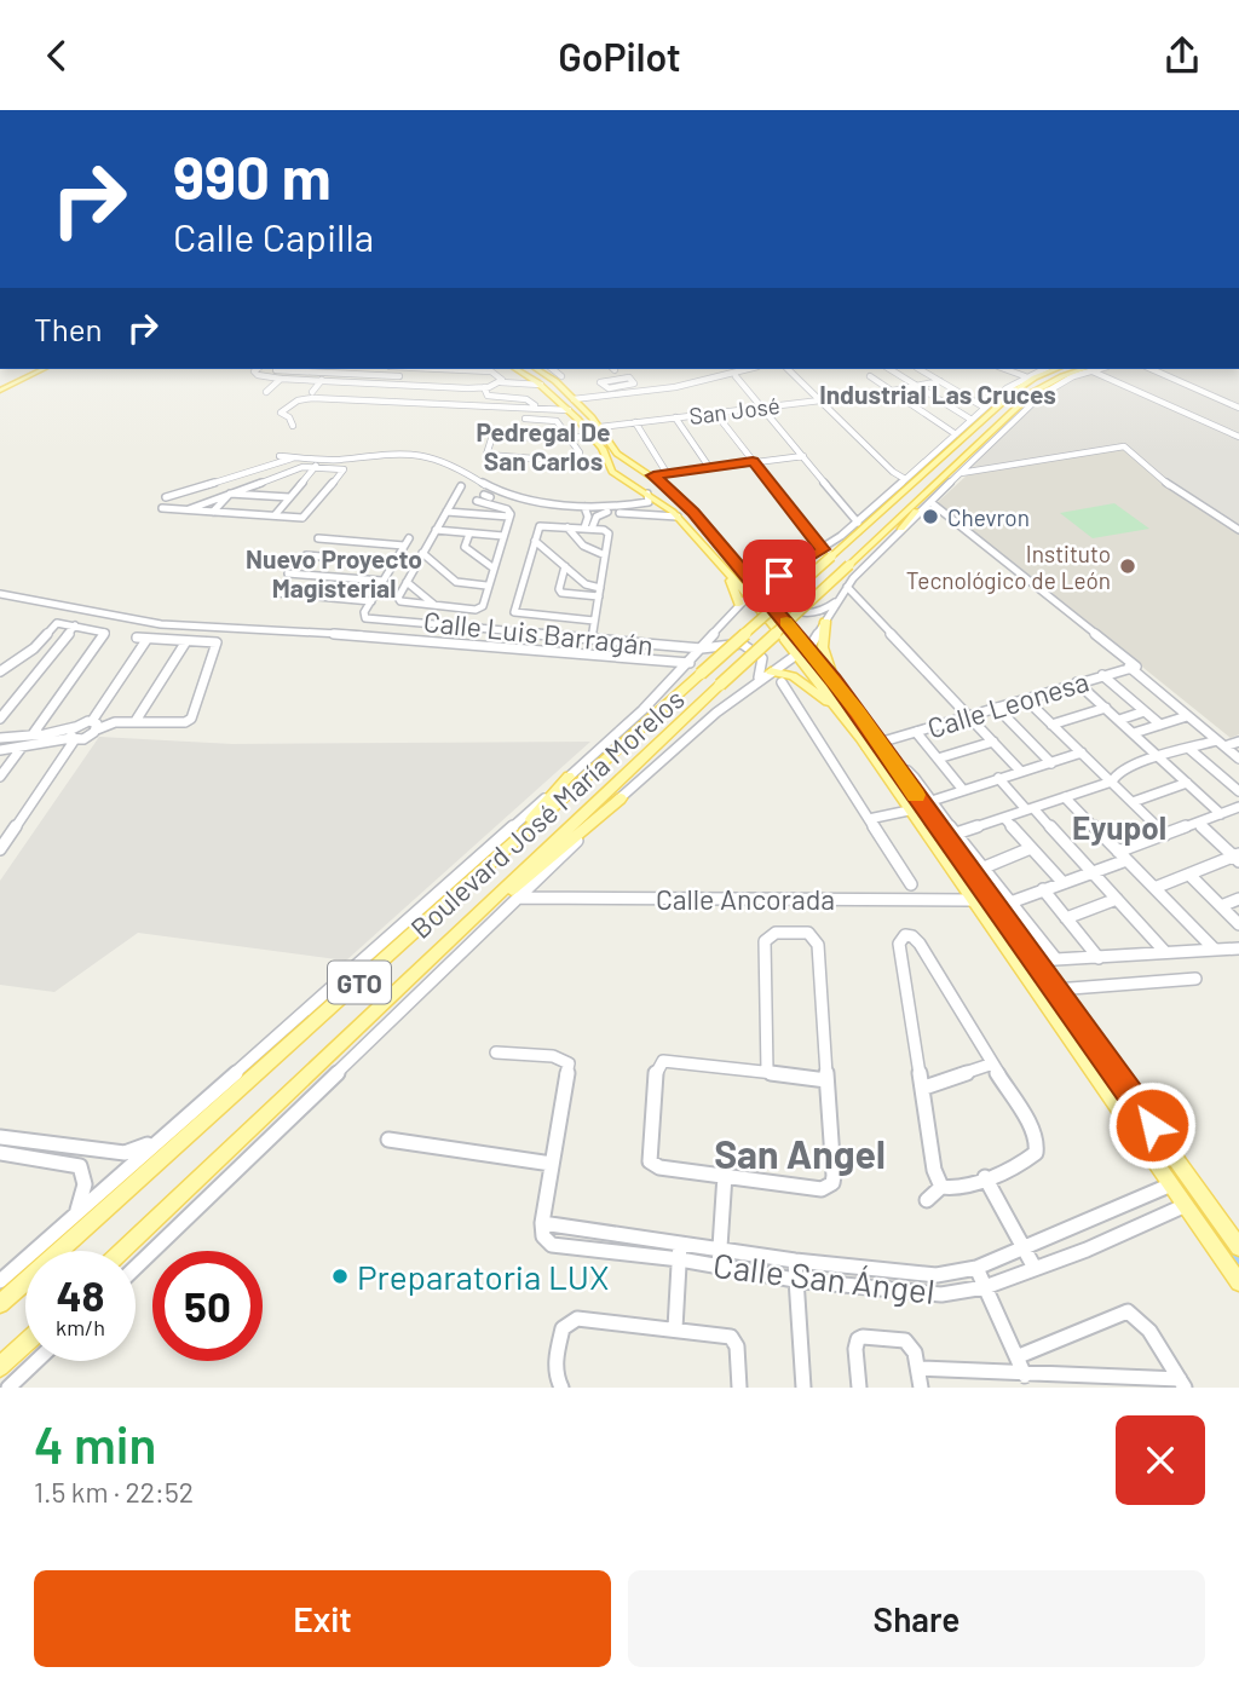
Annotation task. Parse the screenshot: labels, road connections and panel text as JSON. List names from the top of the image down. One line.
{"streets":{"main road":["Boulevard José María Morelos","GTO"],"street":["San José","Calle Luis Barragán","Calle Leonesa","Calle Ancorada","Calle San Ángel"]},"districts":["Industrial Las Cruces","Pedregal De San Carlos","Nuevo Proyecto Magisterial","Eyupol","San Angel"],"places":["Chevron","Instituto Tecnológico de León","Preparatoria LUX"],"page":{"header":"GoPilot","turn":["990 m","Calle Capilla"],"then":"Then","speed":"48 km/h","limit":"50","heading":["4 min","1.5 km · 22:52"],"buttons":["Exit","Share"]}}
